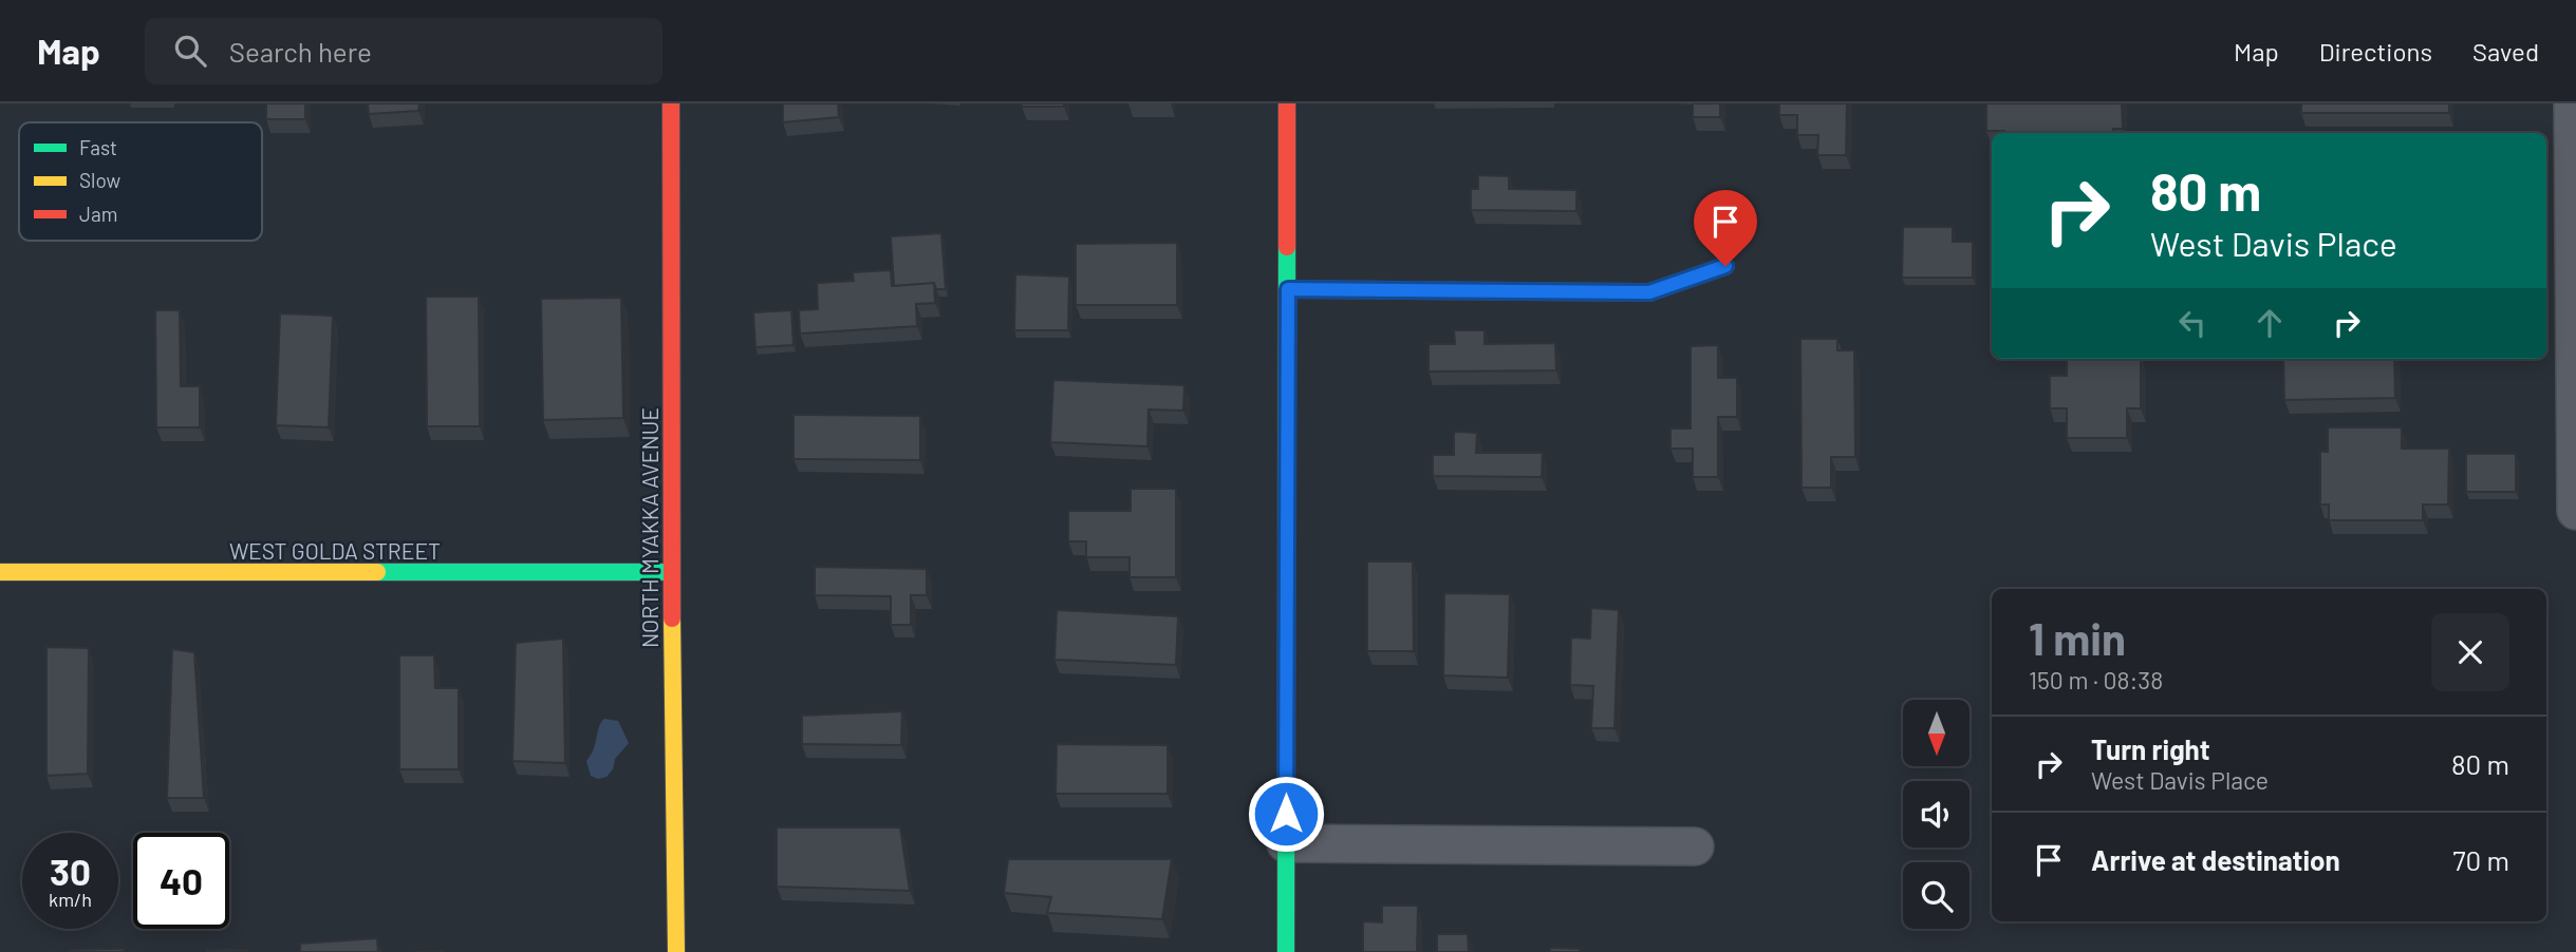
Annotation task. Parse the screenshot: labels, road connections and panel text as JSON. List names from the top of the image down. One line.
{"streets":{"street":["NORTH MYAKKA AVENUE","WEST GOLDA STREET"]},"crossings":[["NORTH MYAKKA AVENUE","WEST GOLDA STREET"]],"legend":["Fast","Slow","Jam"],"north":"bottom","page":{"header":"Map","search":"Search here","nav":["Map","Directions","Saved"],"turn":["80 m","West Davis Place"],"heading":["1 min","150 m · 08:38"],"list":[{"name":"Turn right","note":"West Davis Place","value":"80 m"},{"name":"Arrive at destination","value":"70 m"}],"speed":"30 km/h","limit":"40"}}
